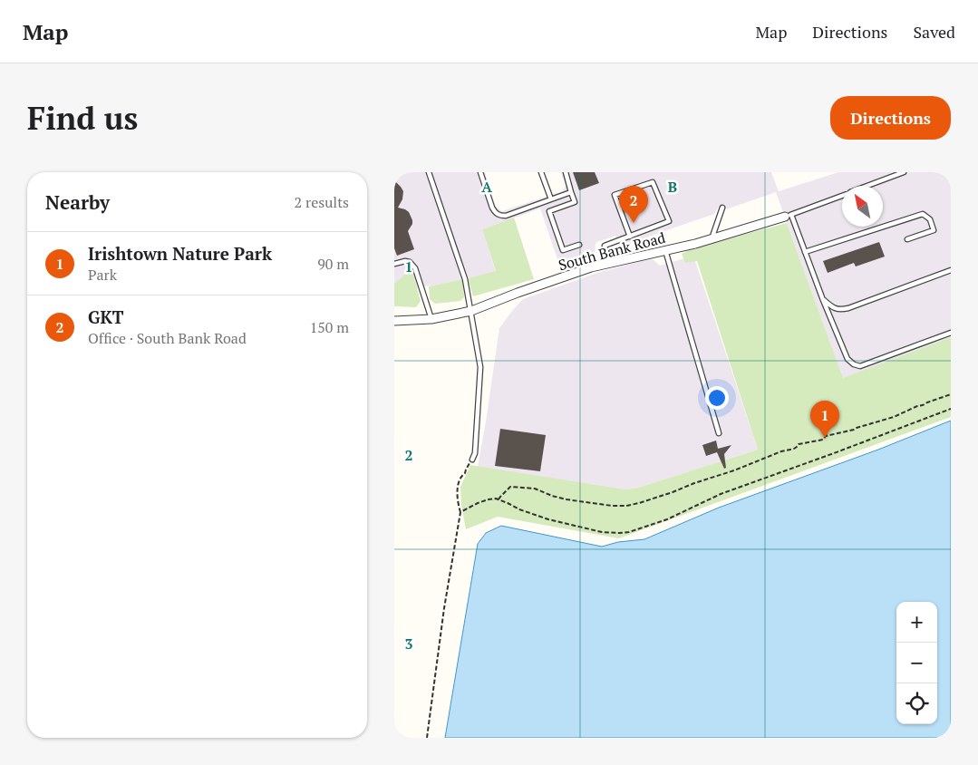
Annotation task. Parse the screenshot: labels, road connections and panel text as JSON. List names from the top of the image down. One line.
{"streets":{"street":["South Bank Road"]},"north":"top left","page":{"header":"Map","nav":["Map","Directions","Saved"],"buttons":"Directions","title":"Find us","heading":["Nearby","2 results"],"pins":["2","1"],"list":[{"mark":"1","name":"Irishtown Nature Park","note":"Park","value":"90 m"},{"mark":"2","name":"GKT","note":"Office · South Bank Road","value":"150 m"}],"map_buttons":["+","−"]},"grid":{"columns":["A","B"],"rows":["1","2","3"]}}
